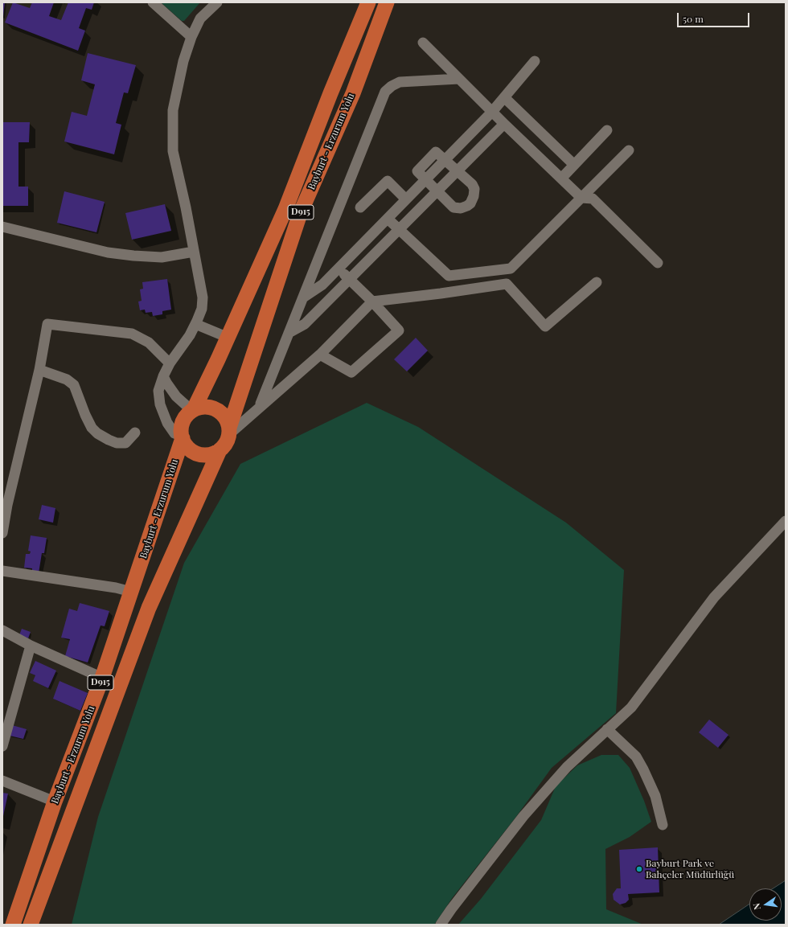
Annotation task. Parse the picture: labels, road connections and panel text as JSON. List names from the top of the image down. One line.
{"streets":{"highway":["Bayburt - Erzurum Yolu","D915"]},"places":["Bayburt Park ve Bahçeler Müdürlüğü"],"scale_bar":"50 m","north":"left"}
